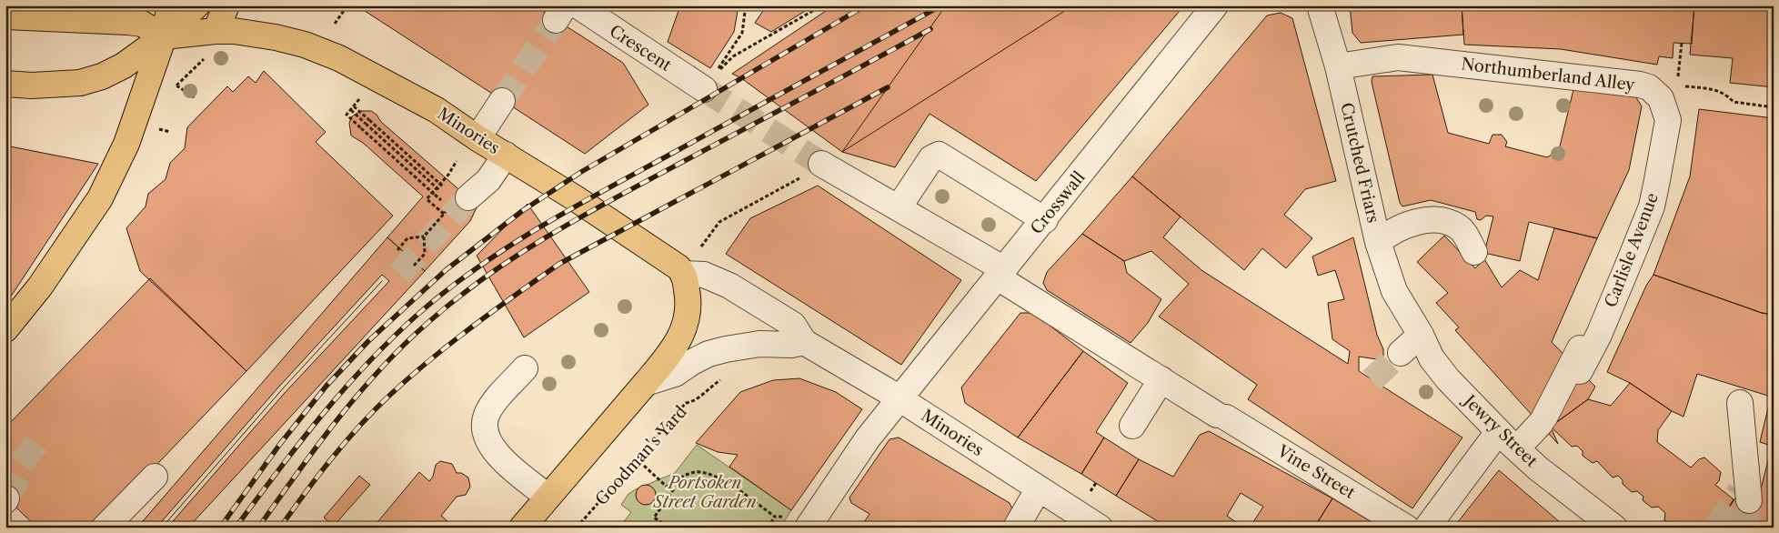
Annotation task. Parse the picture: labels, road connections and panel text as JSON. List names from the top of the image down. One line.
{"streets":{"main road":["Minories"],"street":["Crescent","Northumberland Alley","Crutched Friars","Crosswall","Carlisle Avenue","Jewry Street","Vine Street"],"path":["Goodman's Yard"]},"crossings":[["Northumberland Alley","Crutched Friars"],["Northumberland Alley","Carlisle Avenue"],["Minories","Crosswall"],["Crutched Friars","Jewry Street"],["Crosswall","Vine Street"]],"parks":["Portsoken Street Garden"]}
